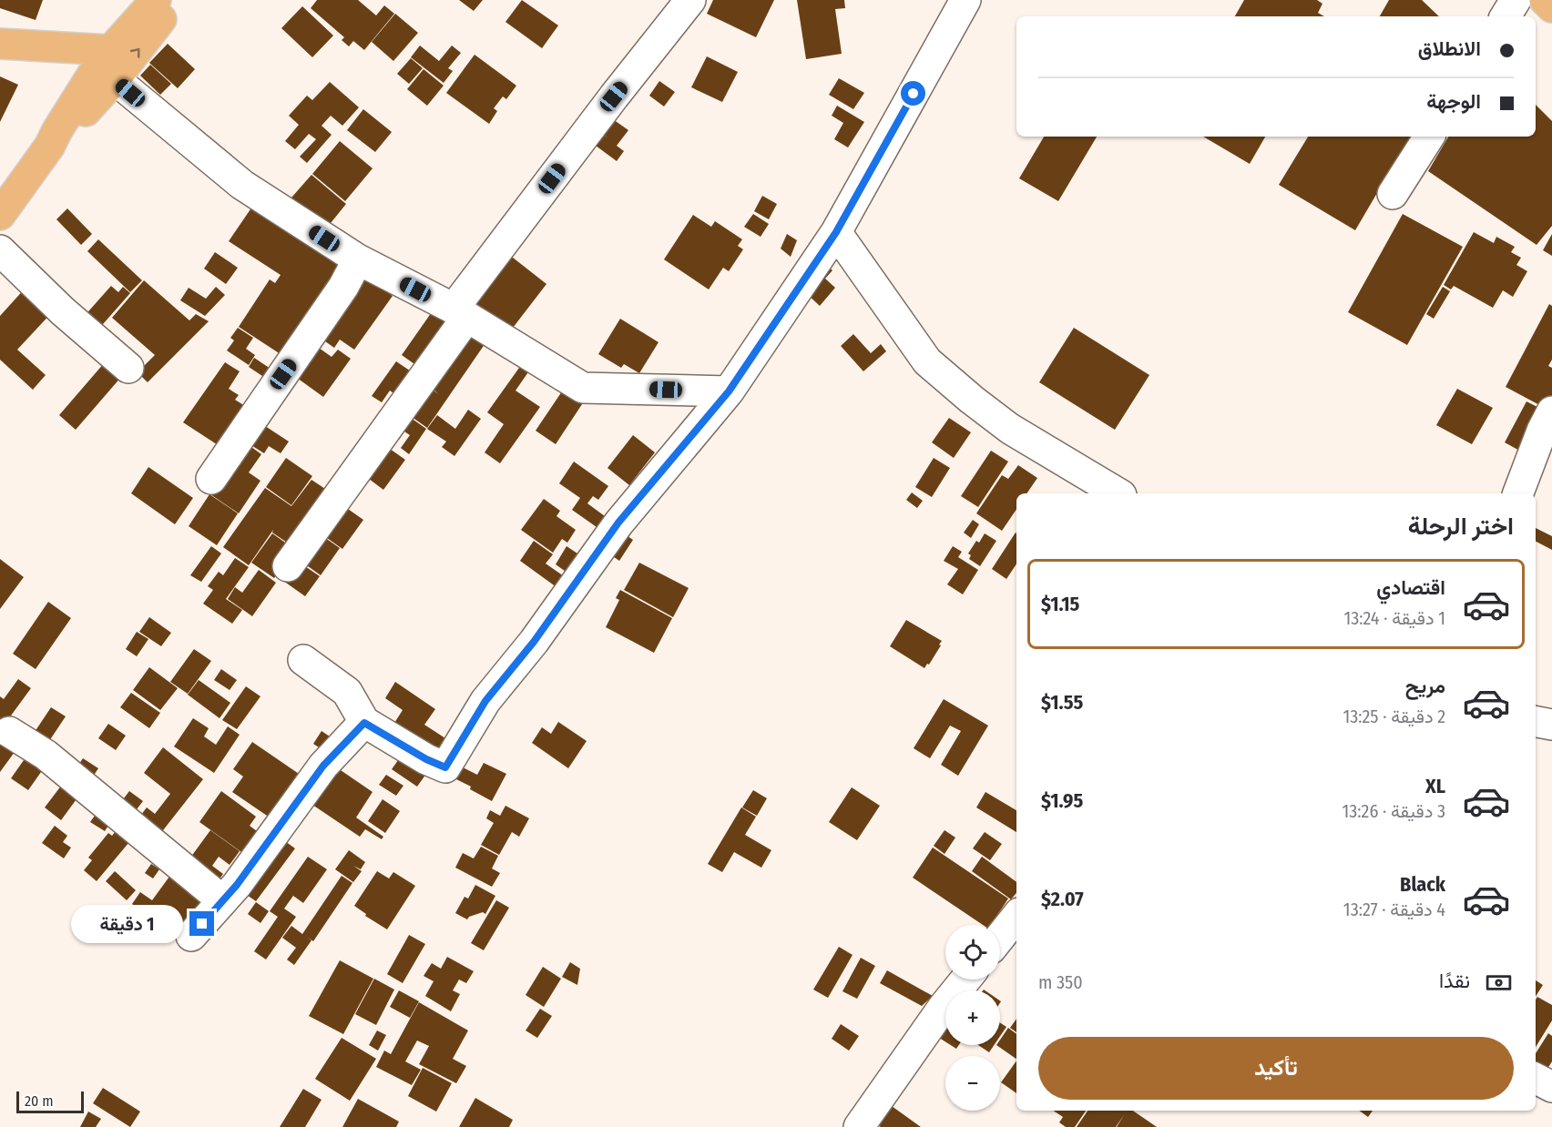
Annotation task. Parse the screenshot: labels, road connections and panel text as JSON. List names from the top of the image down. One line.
{"scale_bar":"20 m","page":{"banner":["الانطلاق","الوجهة"],"heading":"اختر الرحلة","list":[{"name":"اقتصادي","note":"1 دقيقة · 13:24","value":"$1.15"},{"name":"مريح","note":"2 دقيقة · 13:25","value":"$1.55"},{"name":"XL","note":"3 دقيقة · 13:26","value":"$1.95"},{"name":"Black","note":"4 دقيقة · 13:27","value":"$2.07"}],"bubble":"1 دقيقة","map_buttons":["+","−"],"pay":["نقدًا","350 m"],"buttons":"تأكيد","scale":"20 m"}}
